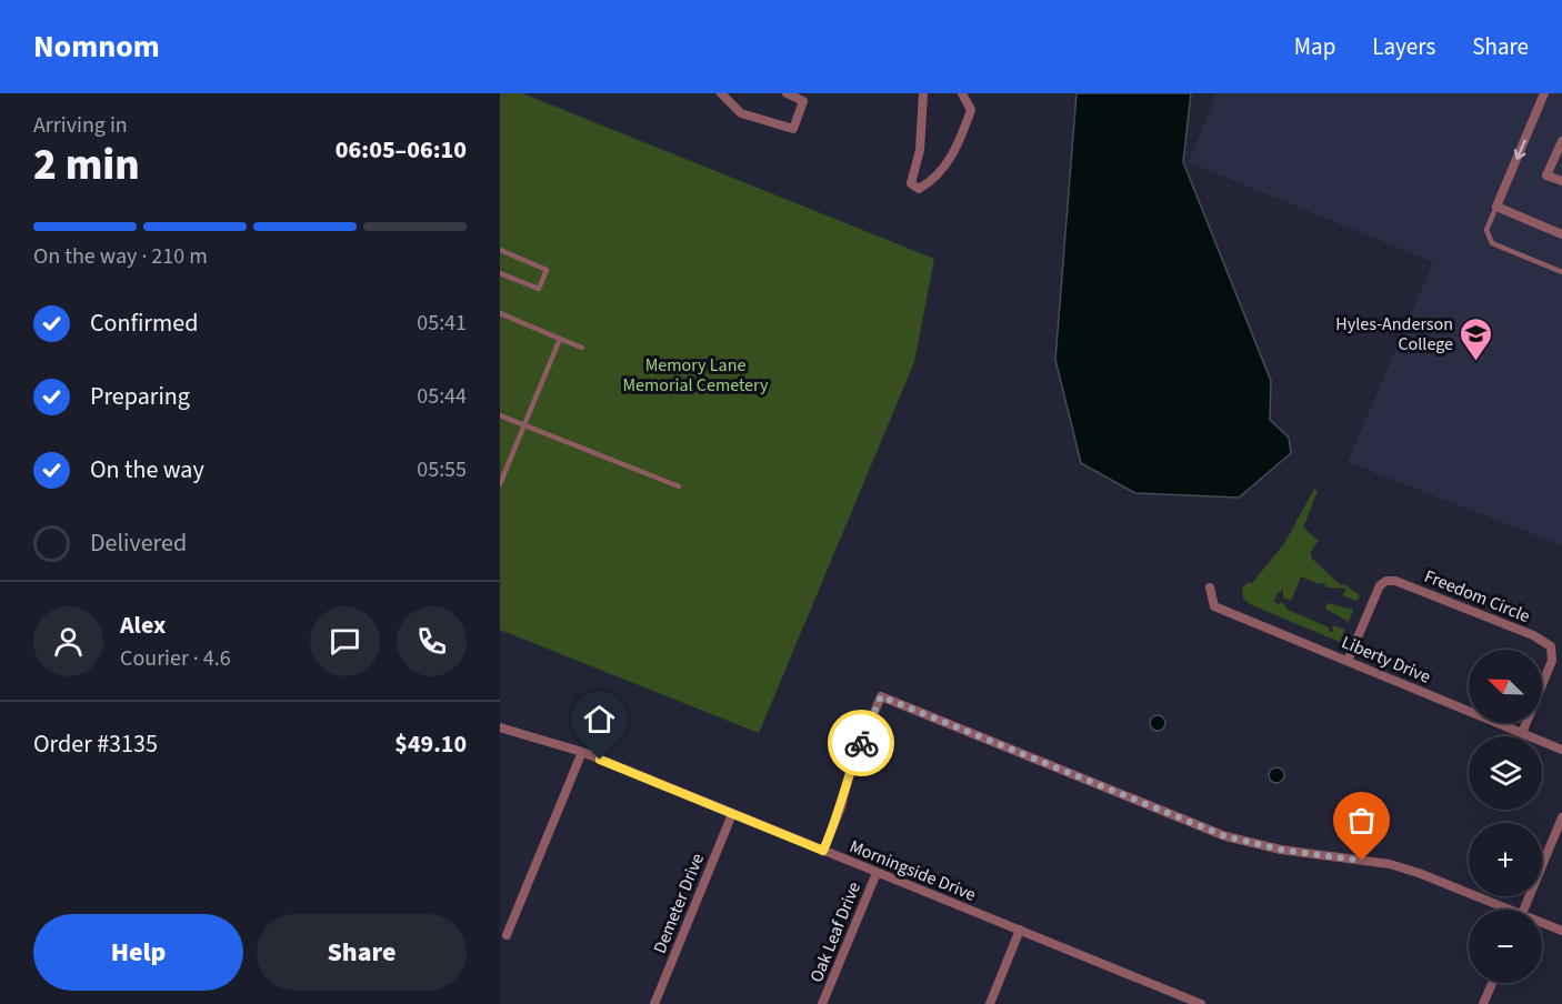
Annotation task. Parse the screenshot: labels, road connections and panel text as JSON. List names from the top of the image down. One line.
{"streets":{"street":["Freedom Circle","Liberty Drive","Morningside Drive","Demeter Drive","Oak Leaf Drive"]},"crossings":[["Freedom Circle","Liberty Drive"],["Morningside Drive","Demeter Drive"],["Morningside Drive","Oak Leaf Drive"]],"parks":["Memory Lane Memorial Cemetery"],"places":{"school or university":["Hyles-Anderson College"]},"north":"top left","page":{"header":"Nomnom","nav":["Map","Layers","Share"],"heading":["2 min","Arriving in","06:05–06:10"],"panel":["Alex","Courier · 4.6","Order #3135","$49.10"],"bar":"On the way · 210 m","list":[["Confirmed","05:41"],["Preparing","05:44"],["On the way","05:55"],"Delivered"],"map_buttons":["+","−"],"buttons":["Help","Share"]}}
